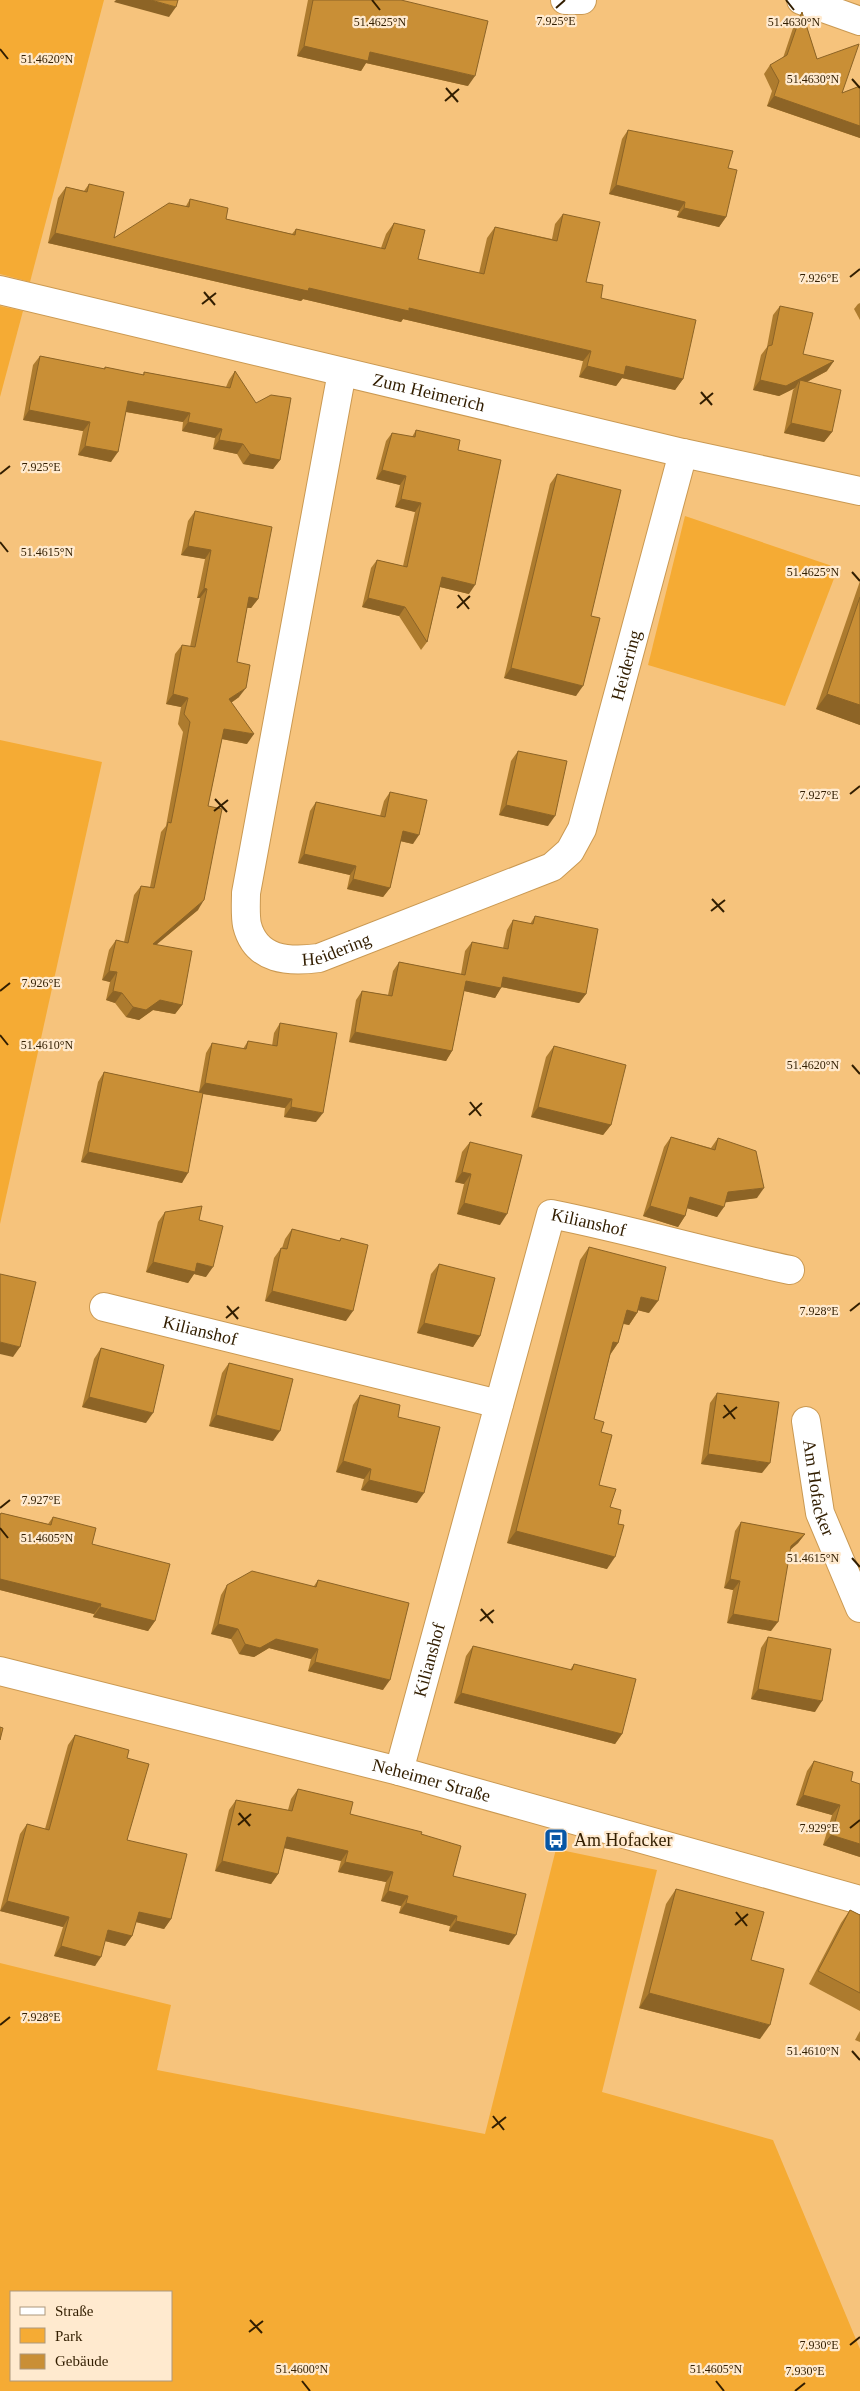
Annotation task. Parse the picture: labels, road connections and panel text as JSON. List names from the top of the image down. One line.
{"streets":{"street":["Zum Heimerich","Heidering","Kilianshof","Am Hofacker","Neheimer Straße"]},"crossings":[["Zum Heimerich","Heidering"],["Kilianshof","Neheimer Straße"]],"places":{"bus stop":["Am Hofacker"]},"legend":["Straße","Park","Gebäude"],"coordinates":["7.925°E","51.4625°N","51.4630°N","51.4620°N","7.926°E","51.4615°N","7.927°E","51.4610°N","7.928°E","51.4605°N","7.929°E","7.930°E","51.4600°N"]}
